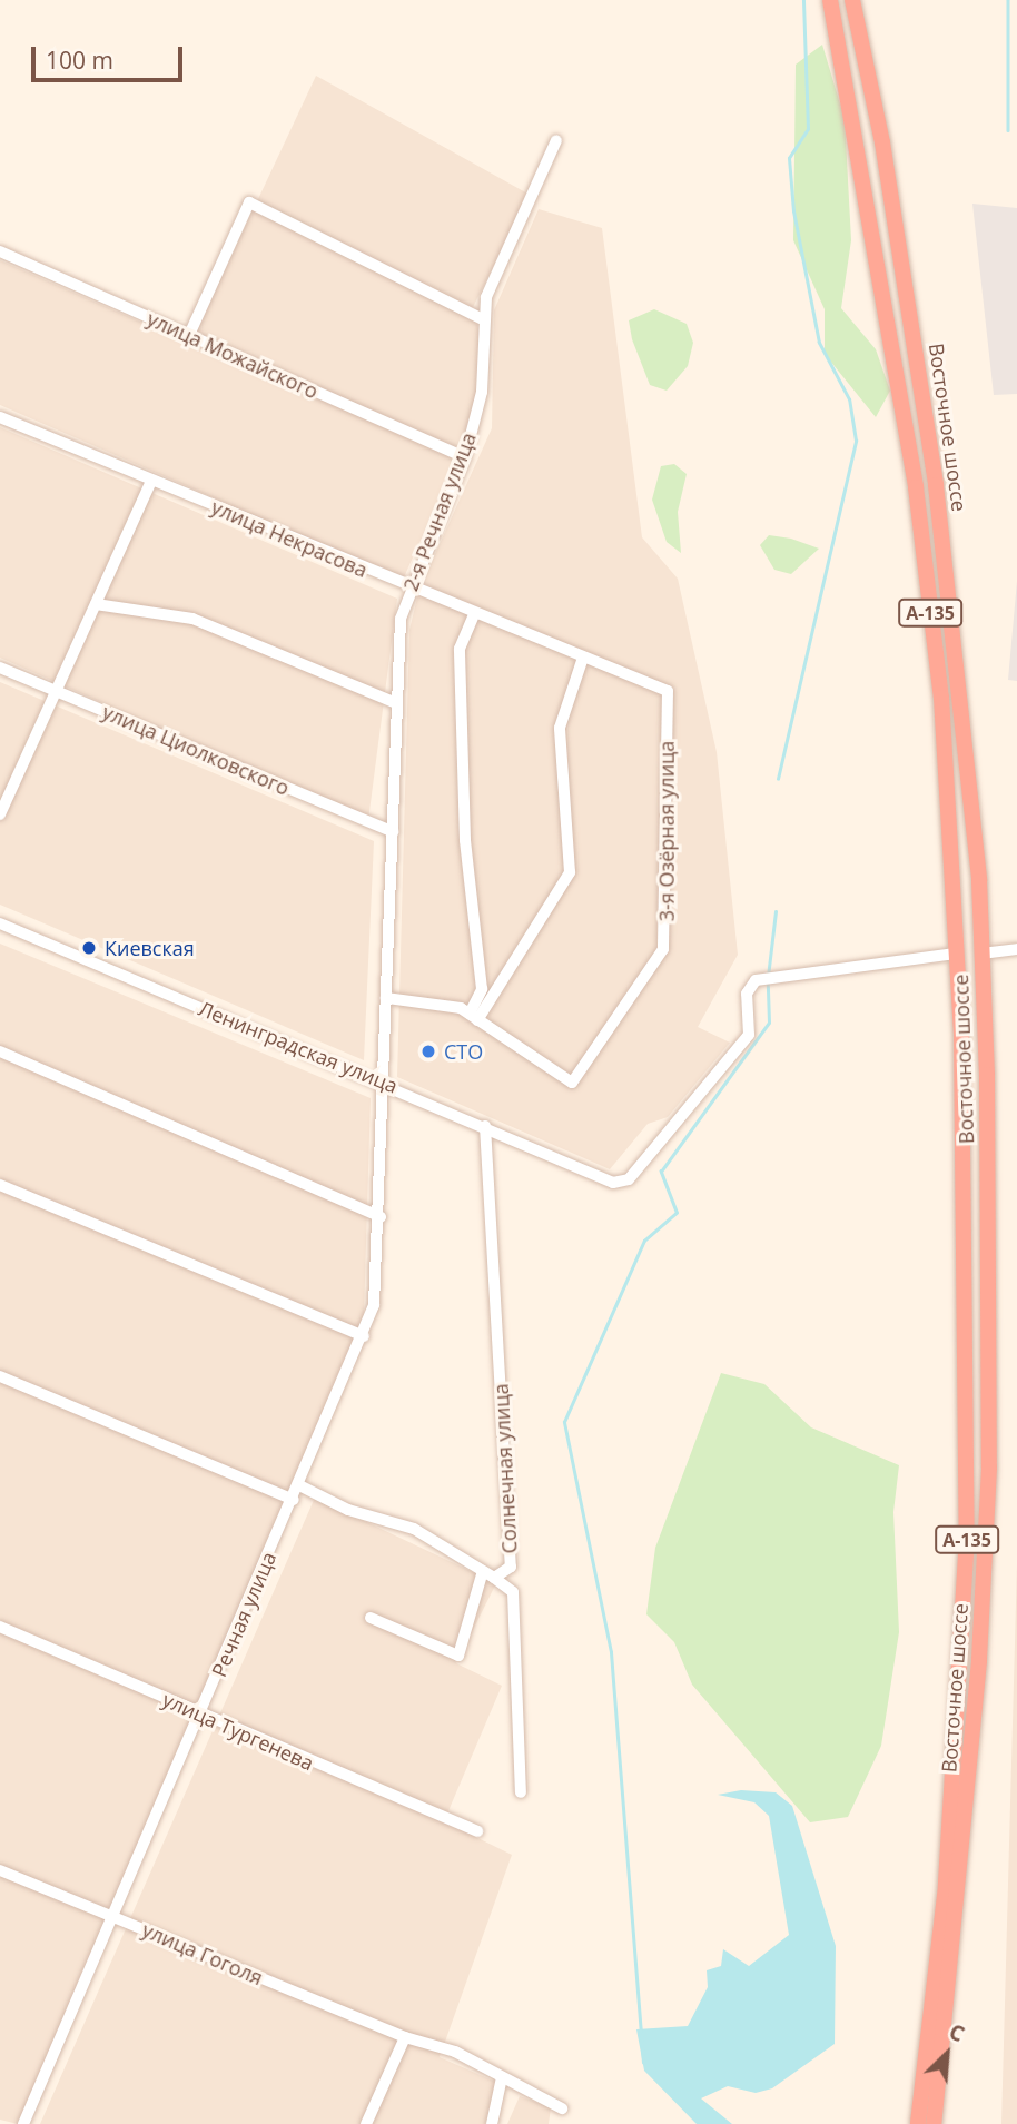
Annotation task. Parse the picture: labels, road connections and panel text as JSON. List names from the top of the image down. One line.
{"streets":{"highway":["Восточное шоссе","А-135"],"street":["улица Можайского","2-я Речная улица","улица Некрасова","улица Циолковского","3-я Озёрная улица","Ленинградская улица","Солнечная улица","Речная улица","улица Тургенева","улица Гоголя"]},"crossings":[["улица Можайского","2-я Речная улица"],["Восточное шоссе","Ленинградская улица"],["2-я Речная улица","улица Некрасова"],["2-я Речная улица","улица Циолковского"],["2-я Речная улица","Ленинградская улица"],["2-я Речная улица","Речная улица"],["улица Некрасова","3-я Озёрная улица"],["Ленинградская улица","Солнечная улица"],["Ленинградская улица","Речная улица"],["Речная улица","улица Тургенева"],["Речная улица","улица Гоголя"]],"places":["Киевская","СТО"],"scale_bar":"100 m","north":"top right"}
